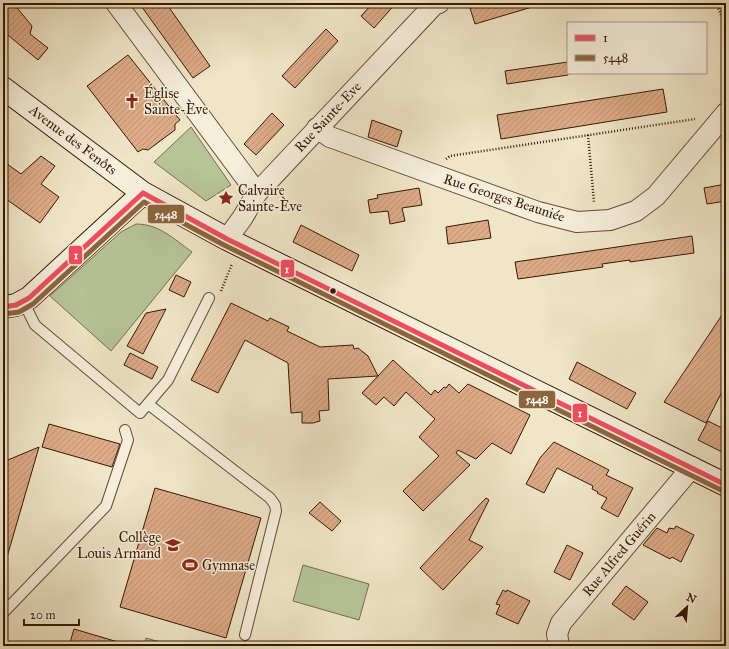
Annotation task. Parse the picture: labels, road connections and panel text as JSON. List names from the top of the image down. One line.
{"streets":{"main road":["Avenue des Fenôts"],"street":["Rue Sainte-Eve","Rue Georges Beauniée","Rue Alfred Guérin"]},"crossings":[["Rue Sainte-Eve","Avenue des Fenôts"],["Rue Sainte-Eve","Rue Georges Beauniée"],["Avenue des Fenôts","Rue Alfred Guérin"]],"places":{"church":["Église Sainte-Ève"],"place":["Calvaire Sainte-Ève"],"school or university":["Collège Louis Armand"],"sports":["Gymnase"]},"lines":["transit line 1","transit line 5448"],"legend":["1","5448"],"scale_bar":"20 m","north":"top right"}
